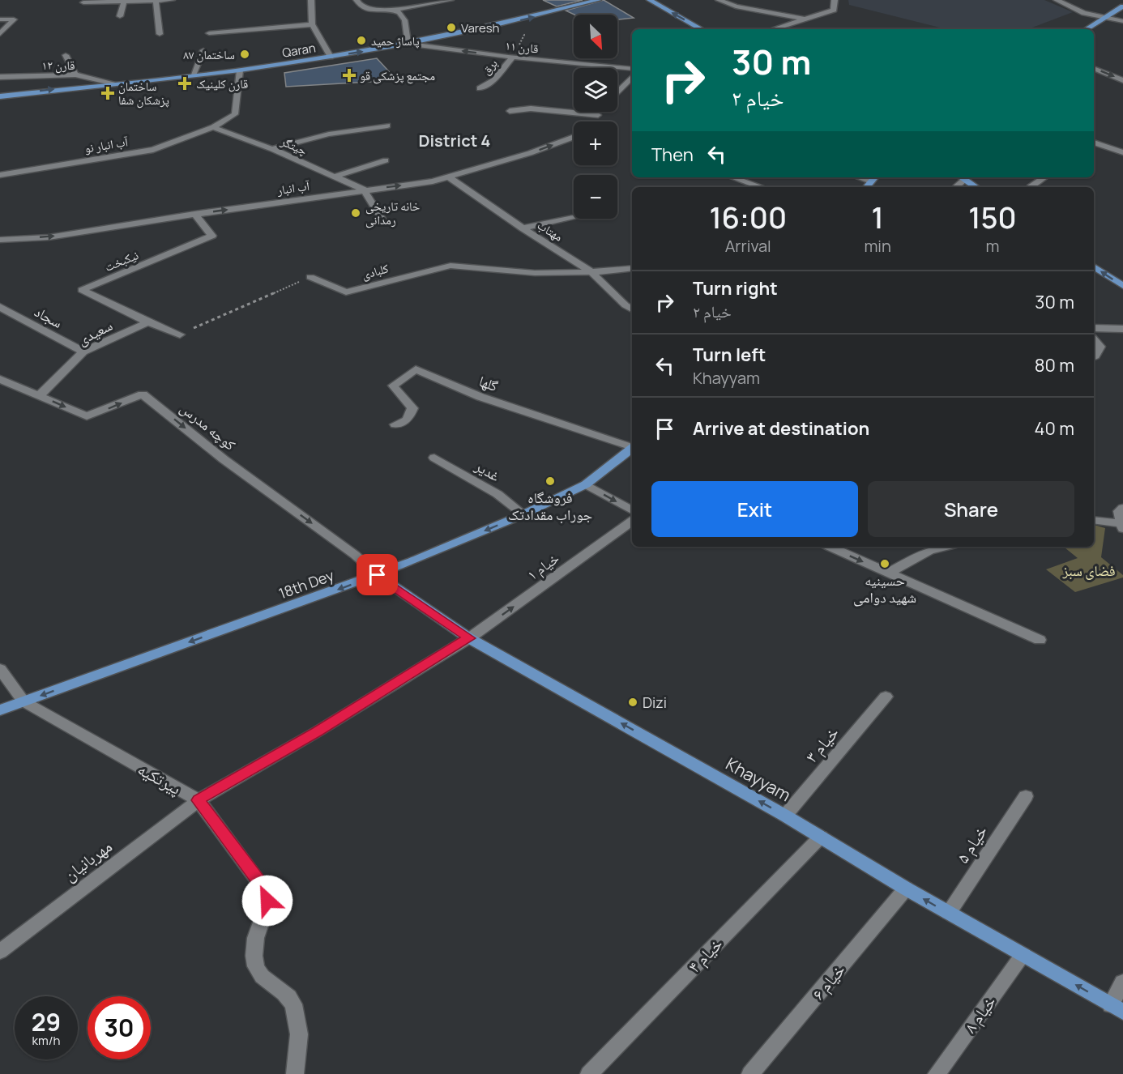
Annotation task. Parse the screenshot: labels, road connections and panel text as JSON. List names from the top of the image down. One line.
{"streets":{"main road":["Qaran","18th Dey","Khayyam"],"street":["قارن ۱۱","قارن ۱۲","برق","آب انبار نو","چیتگر","آب انبار","مهتاب","نیکبخت","کلبادی","سجاد","سعیدی","گلها","کوچه مدرس","غدیر","خیام ۱","خیام ۳","پیرتکیه","خیام ۵","مهربانیان","خیام ۴","خیام ۶","خیام ۸"]},"crossings":[["قارن ۱۱","Qaran"],["قارن ۱۱","برق"],["Qaran","قارن ۱۲"],["Qaran","آب انبار نو"],["آب انبار نو","چیتگر"],["چیتگر","آب انبار"],["آب انبار","مهتاب"],["آب انبار","نیکبخت"],["مهتاب","کلبادی"],["نیکبخت","سعیدی"],["سجاد","سعیدی"],["سعیدی","کوچه مدرس"],["کوچه مدرس","18th Dey"],["کوچه مدرس","Khayyam"],["غدیر","18th Dey"],["خیام ۱","پیرتکیه"],["خیام ۱","Khayyam"],["خیام ۱","مهربانیان"],["18th Dey","پیرتکیه"],["18th Dey","Khayyam"],["خیام ۳","Khayyam"],["پیرتکیه","مهربانیان"],["Khayyam","خیام ۵"],["Khayyam","خیام ۴"],["Khayyam","خیام ۶"],["Khayyam","خیام ۸"]],"one_way":["Qaran","کوچه مدرس","خیام ۱","18th Dey","Khayyam"],"districts":["District 4"],"parks":["فضای سبز"],"places":{"other":["Varesh","پاساژ حمید","ساختمان ٨٧","خانه تاریخی رمدانی","فروشگاه جوراب مقدادتک","حسینیه شهید دوامی","Dizi"],"health":["مجتمع پزشکی قو","قارن کلینیک","ساختمان پزشکان شفا"]},"north":"bottom right","page":{"map_buttons":["+","−"],"turn":["30 m","خیام ۲"],"then":"Then","eta":["16:00","Arrival","1","min","150","m"],"list":[{"name":"Turn right","note":"خیام ۲","value":"30 m"},{"name":"Turn left","note":"Khayyam","value":"80 m"},{"name":"Arrive at destination","value":"40 m"}],"buttons":["Exit","Share"],"speed":"29 km/h","limit":"30"}}
